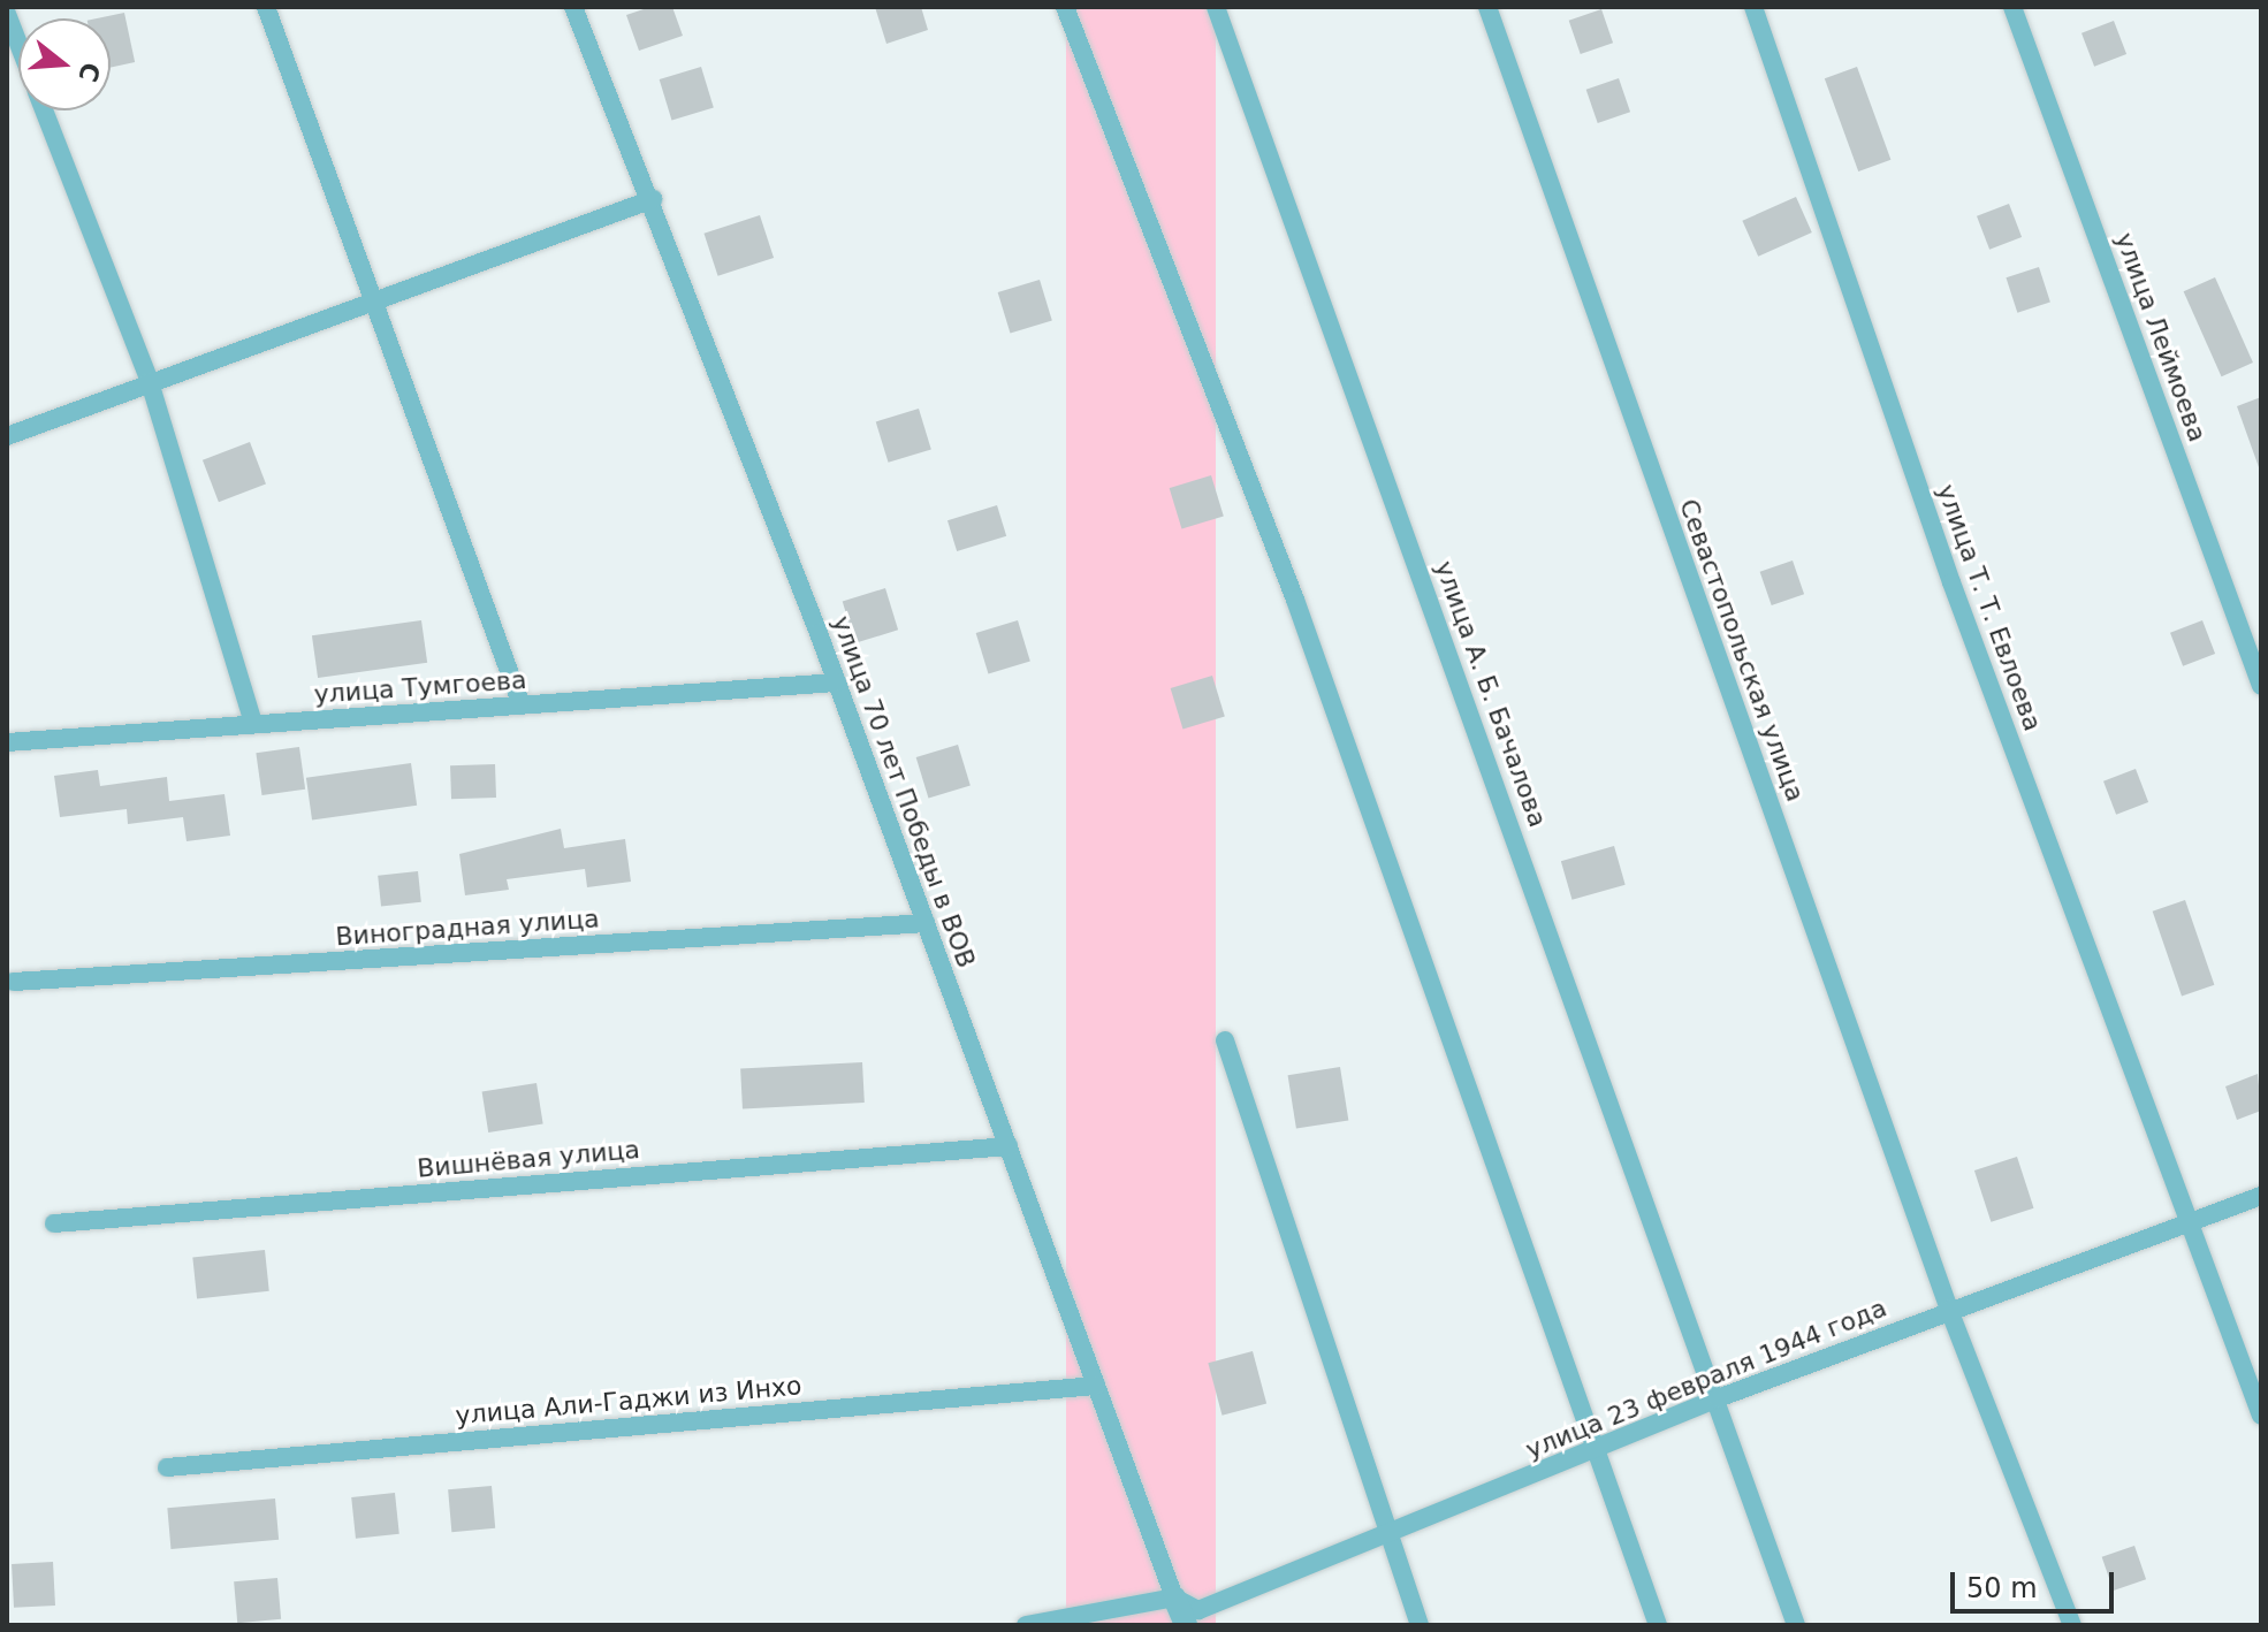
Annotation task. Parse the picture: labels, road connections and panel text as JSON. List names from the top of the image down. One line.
{"streets":{"street":["улица Леймоева","улица Т. Т. Евлоева","Севастопольская улица","улица Тумгоева","улица А. Б. Бачалова","улица 70 лет Победы в ВОВ","Виноградная улица","Вишнёвая улица","улица 23 февраля 1944 года","улица Али-Гаджи из Инхо"]},"crossings":[["улица Т. Т. Евлоева","улица 23 февраля 1944 года"],["Севастопольская улица","улица 23 февраля 1944 года"],["улица Тумгоева","улица 70 лет Победы в ВОВ"],["улица А. Б. Бачалова","улица 23 февраля 1944 года"],["улица 70 лет Победы в ВОВ","Виноградная улица"],["улица 70 лет Победы в ВОВ","Вишнёвая улица"],["улица 70 лет Победы в ВОВ","улица 23 февраля 1944 года"],["улица 70 лет Победы в ВОВ","улица Али-Гаджи из Инхо"]],"scale_bar":"50 m","north":"right"}
